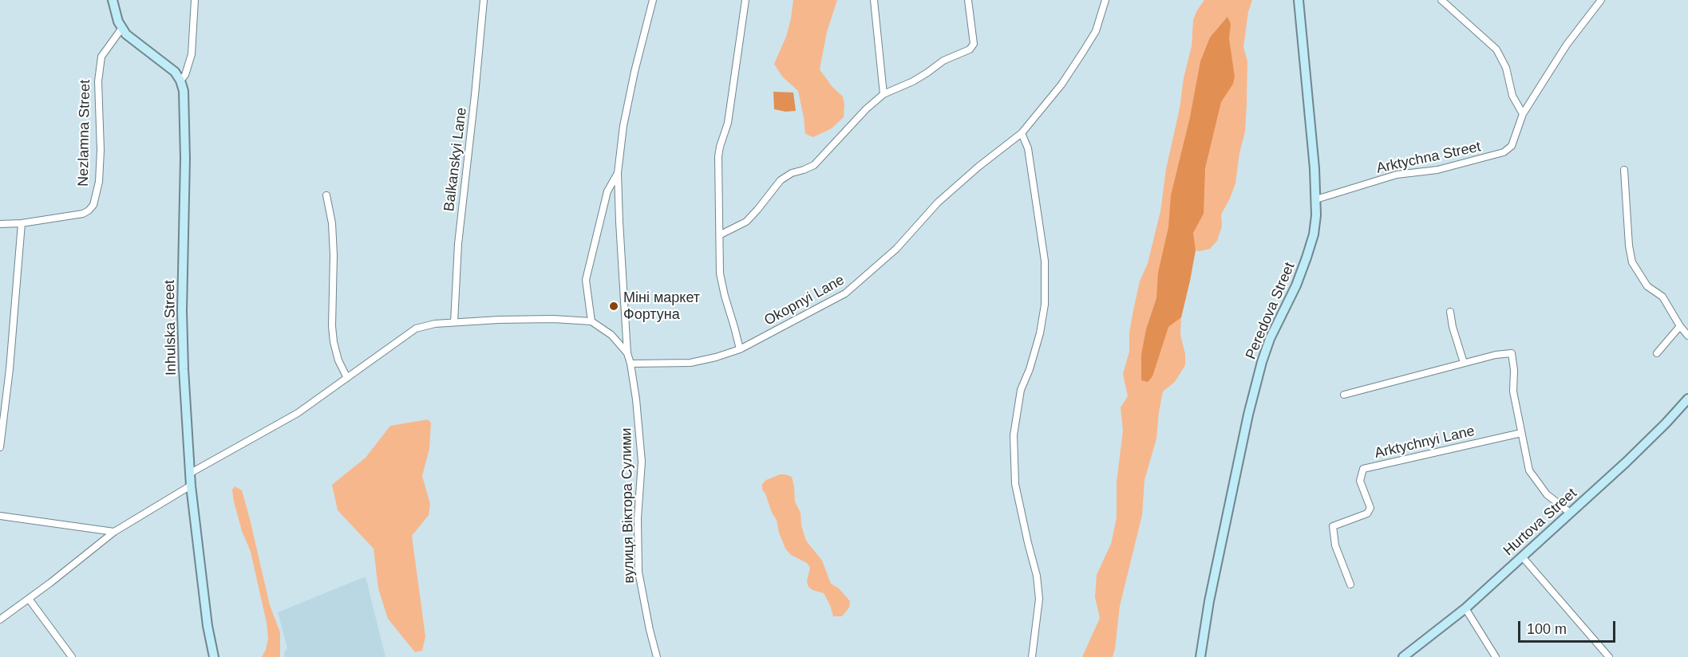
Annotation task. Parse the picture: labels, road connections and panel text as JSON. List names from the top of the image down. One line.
{"streets":{"street":["Nezlamna Street","Arktychna Street","Balkanskyi Lane","Okopnyi Lane","Peredova Street","Inhulska Street","Arktychnyi Lane","вулиця Віктора Сулими","Hurtova Street"]},"crossings":[["Arktychna Street","Peredova Street"],["Okopnyi Lane","вулиця Віктора Сулими"]],"places":["Міні маркет Фортуна"],"scale_bar":"100 m"}
